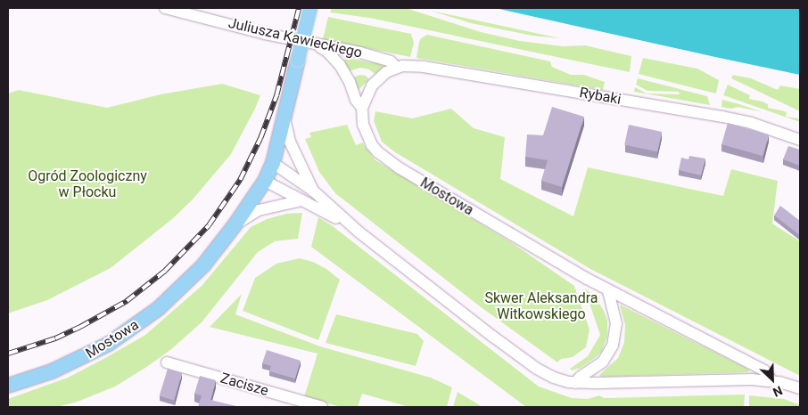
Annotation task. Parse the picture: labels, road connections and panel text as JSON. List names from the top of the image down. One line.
{"streets":{"main road":["Mostowa"],"street":["Juliusza Kawieckiego","Rybaki","Zacisze"]},"crossings":[["Juliusza Kawieckiego","Rybaki"]],"parks":["Ogród Zoologiczny w Płocku","Skwer Aleksandra Witkowskiego"],"north":"bottom right"}
